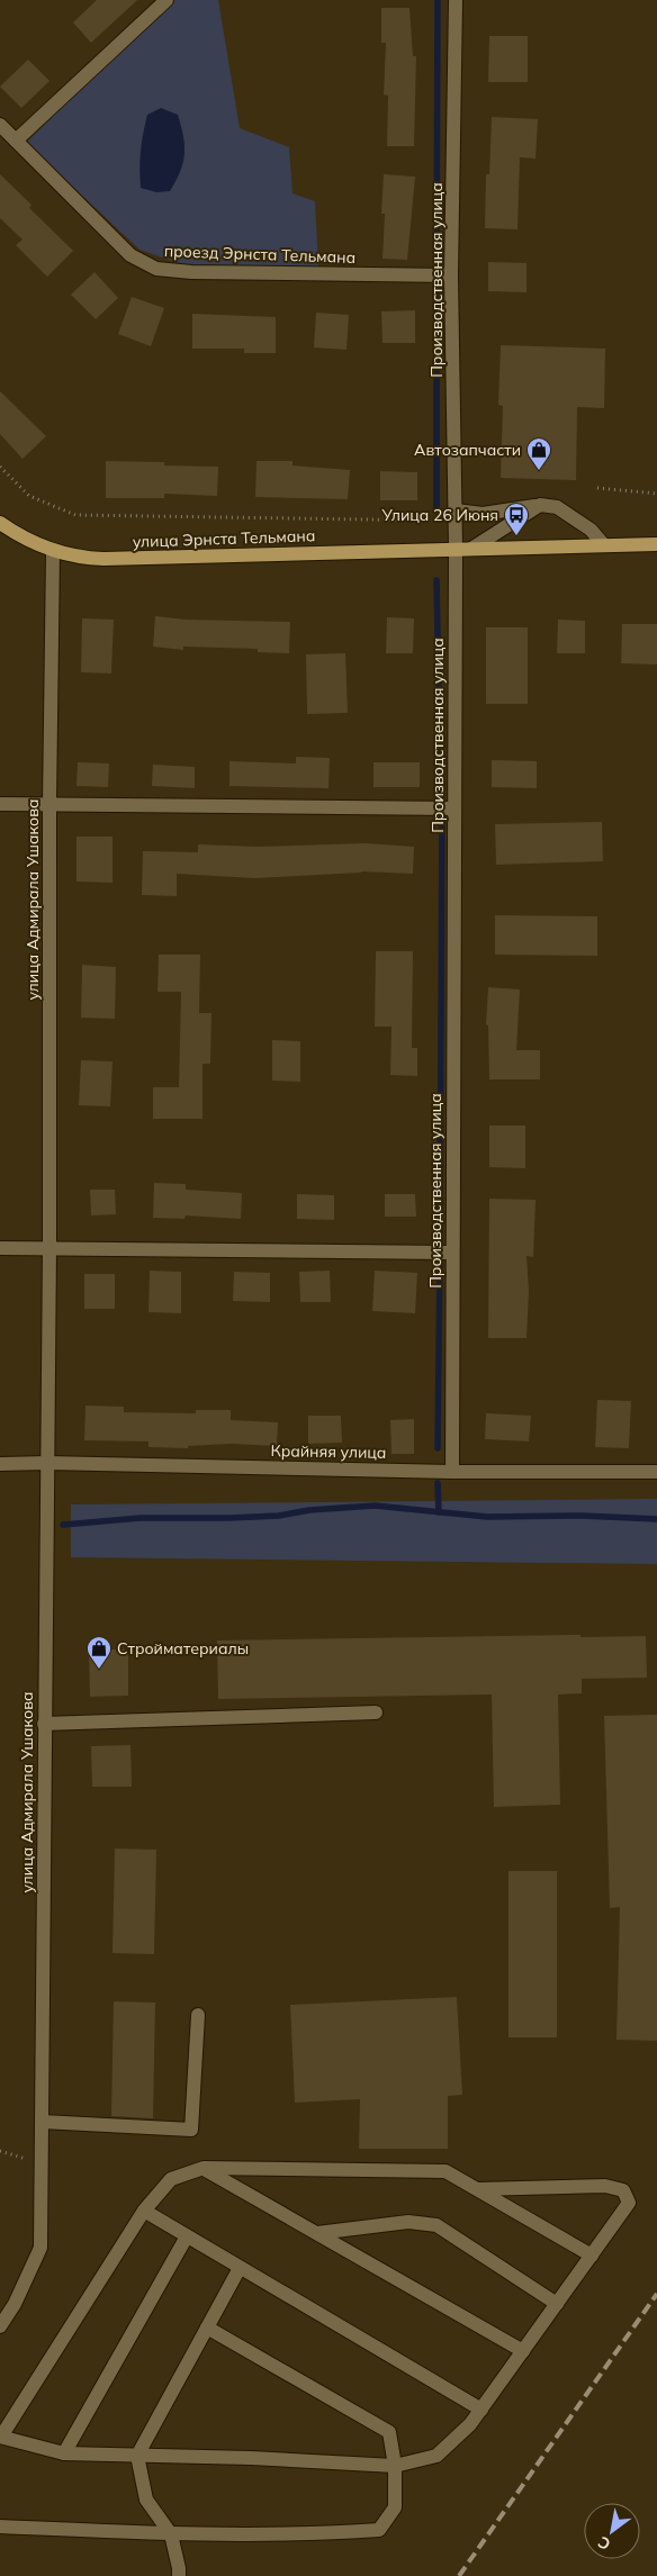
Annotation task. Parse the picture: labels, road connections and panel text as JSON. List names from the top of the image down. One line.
{"streets":{"main road":["улица Эрнста Тельмана"],"street":["проезд Эрнста Тельмана","Производственная улица","улица Адмирала Ушакова","Крайняя улица"]},"crossings":[["проезд Эрнста Тельмана","Производственная улица"],["Производственная улица","улица Эрнста Тельмана"],["Производственная улица","Крайняя улица"],["улица Эрнста Тельмана","улица Адмирала Ушакова"],["улица Адмирала Ушакова","Крайняя улица"]],"places":{"shop":["Автозапчасти","Стройматериалы"],"bus stop":["Улица 26 Июня"]},"north":"bottom left"}
